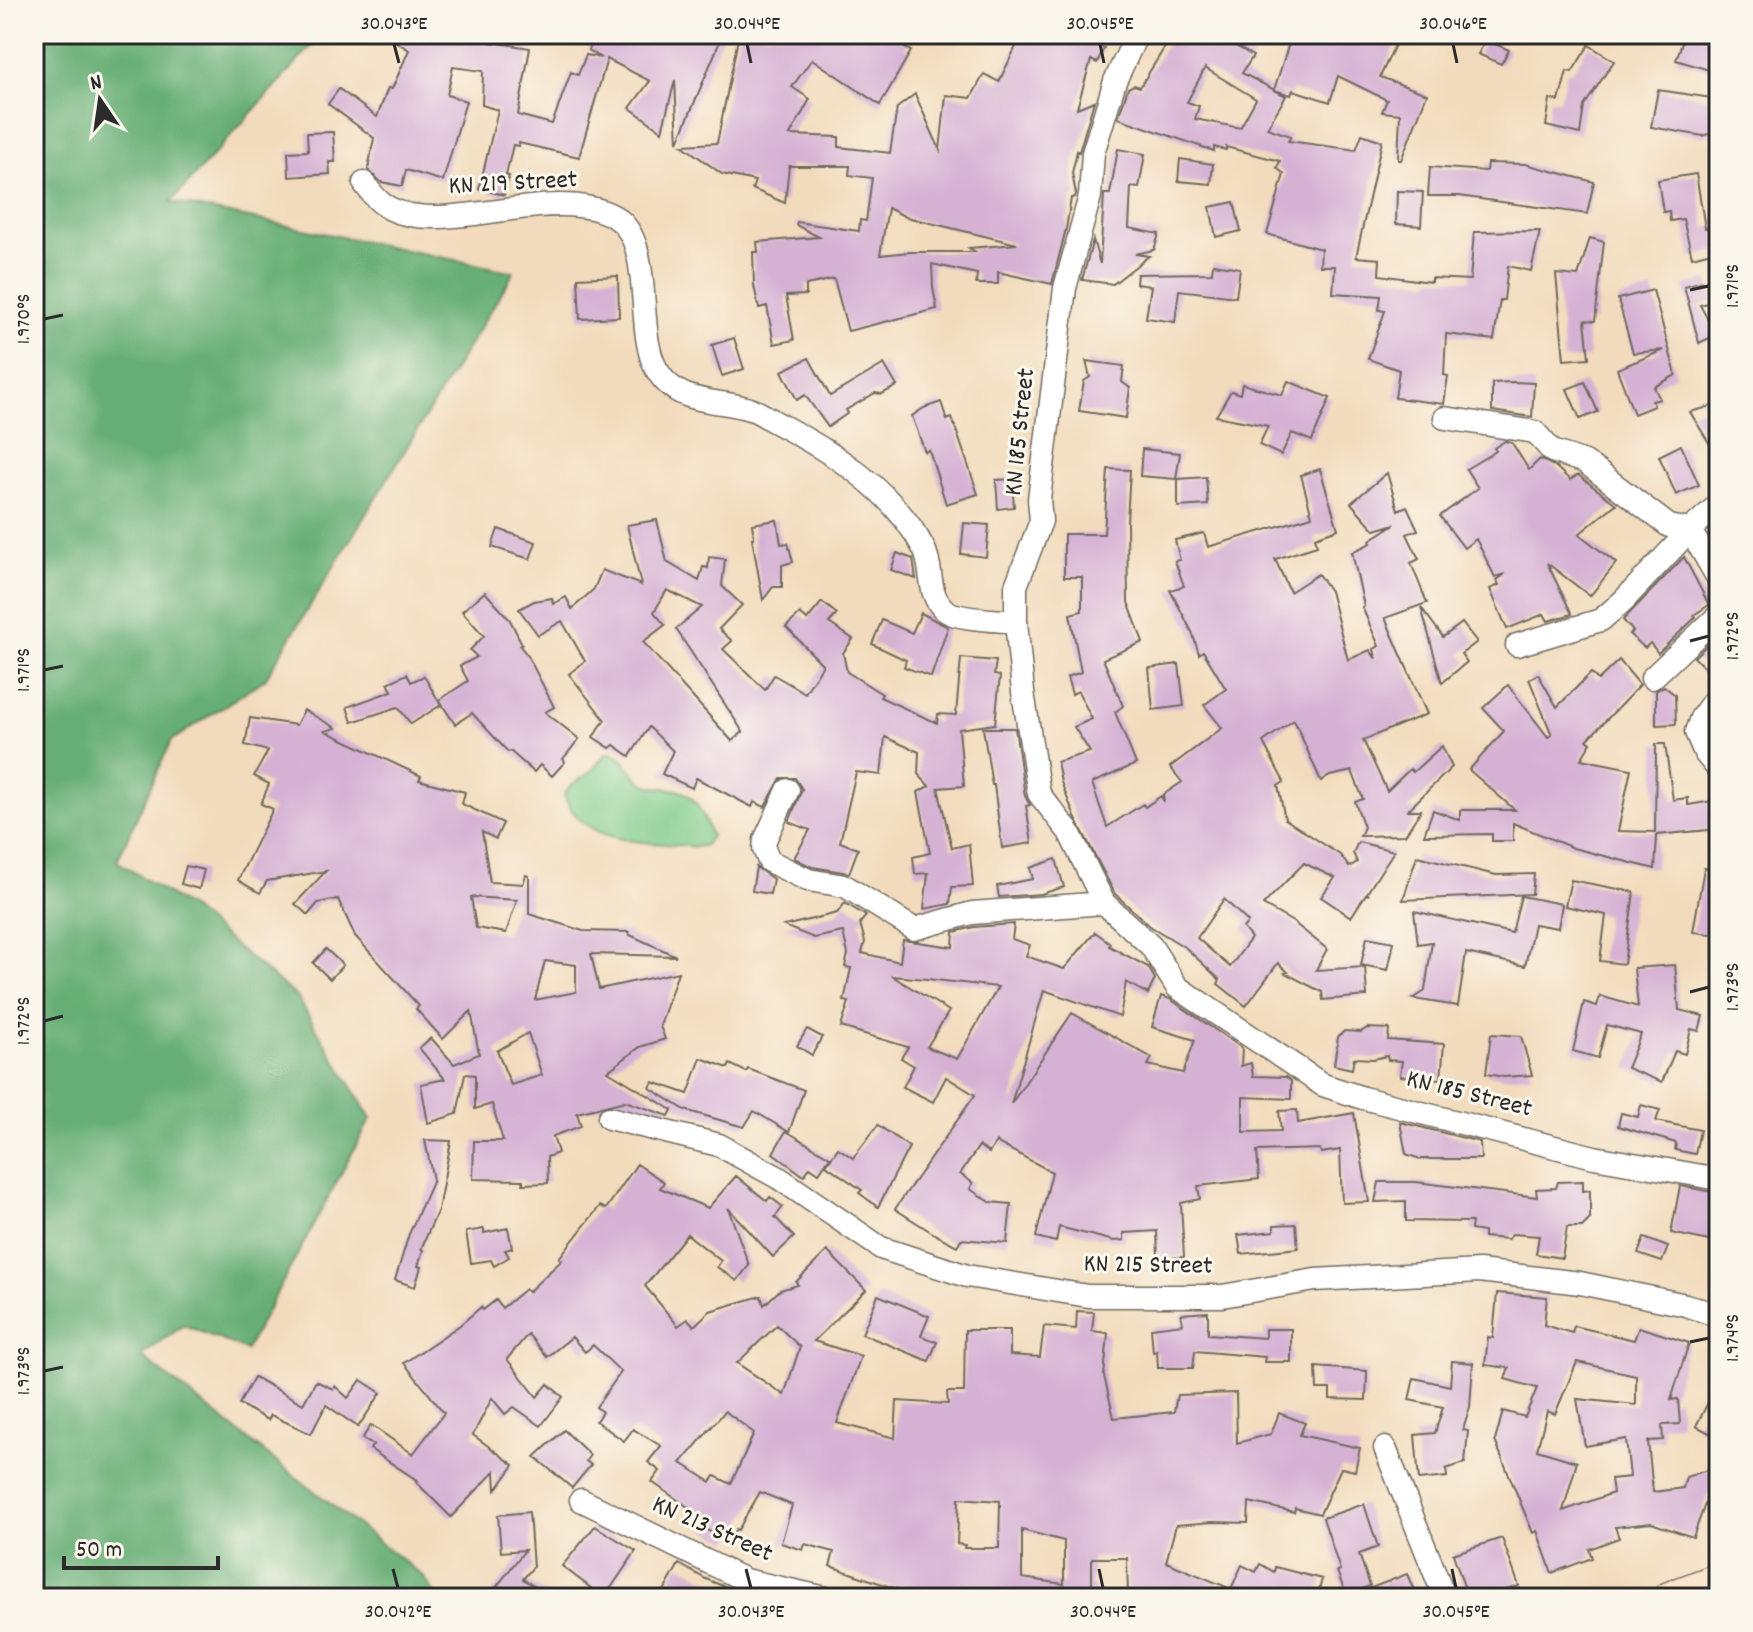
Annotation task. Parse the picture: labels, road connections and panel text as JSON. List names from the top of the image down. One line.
{"streets":{"street":["KN 219 Street","KN 185 Street","KN 215 Street","KN 213 Street"]},"crossings":[["KN 219 Street","KN 185 Street"]],"scale_bar":"50 m","north":"top","coordinates":["30.043°E","30.044°E","30.045°E","30.046°E","1.971°S","1.970°S","1.972°S","1.973°S","1.974°S","30.042°E"]}
